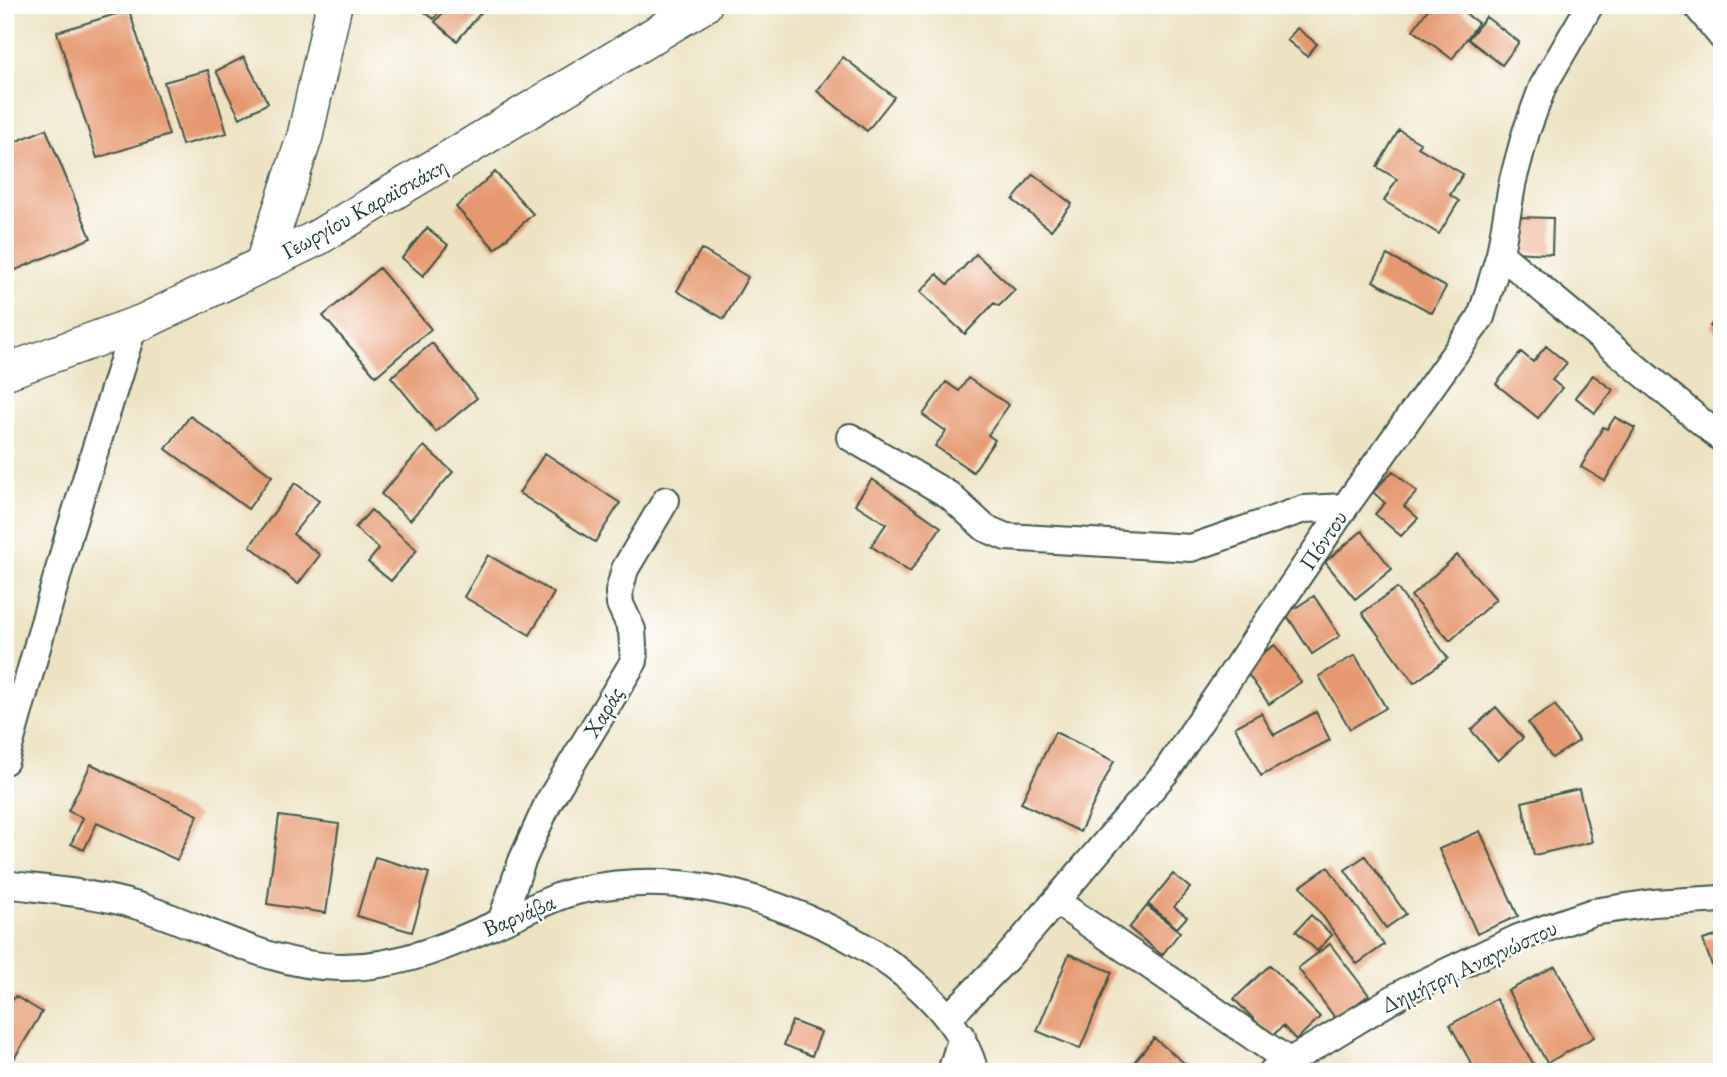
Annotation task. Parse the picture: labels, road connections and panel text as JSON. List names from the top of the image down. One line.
{"streets":{"main road":["Γεωργίου Καραϊσκάκη"],"street":["Πόντου","Χαράς","Βαρνάβα","Δημήτρη Αναγνώστου"]},"crossings":[["Πόντου","Βαρνάβα"],["Χαράς","Βαρνάβα"]]}
